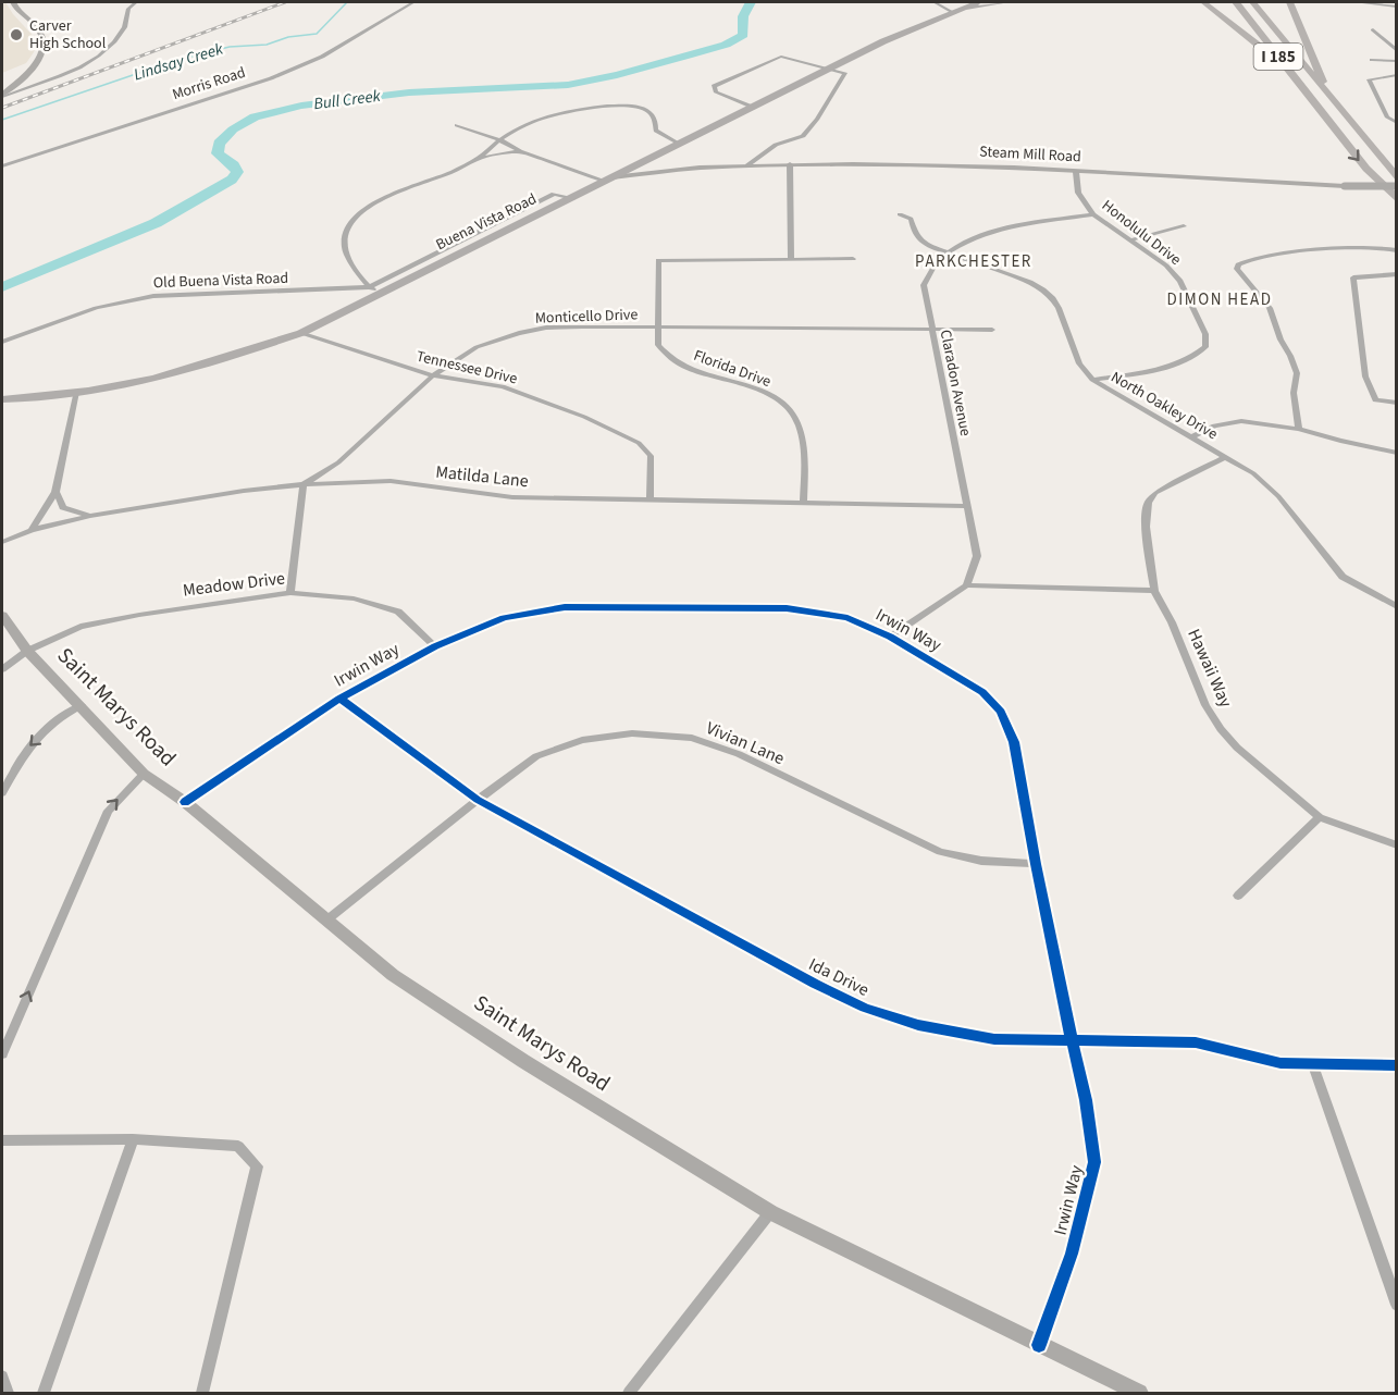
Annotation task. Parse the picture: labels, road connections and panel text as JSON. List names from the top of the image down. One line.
{"streets":{"highway":["I 185"],"main road":["Buena Vista Road"],"street":["Morris Road","Steam Mill Road","Honolulu Drive","Old Buena Vista Road","Monticello Drive","Tennessee Drive","Florida Drive","Claradon Avenue","North Oakley Drive","Matilda Lane","Meadow Drive","Irwin Way","Hawaii Way","Saint Marys Road","Vivian Lane","Ida Drive"]},"crossings":[["Steam Mill Road","Buena Vista Road"],["Steam Mill Road","Honolulu Drive"],["Buena Vista Road","Tennessee Drive"],["Honolulu Drive","Claradon Avenue"],["Honolulu Drive","North Oakley Drive"],["Monticello Drive","Tennessee Drive"],["Monticello Drive","Florida Drive"],["Monticello Drive","Claradon Avenue"],["Monticello Drive","Matilda Lane"],["Tennessee Drive","Matilda Lane"],["Florida Drive","Matilda Lane"],["Claradon Avenue","North Oakley Drive"],["Claradon Avenue","Matilda Lane"],["North Oakley Drive","Hawaii Way"],["Meadow Drive","Irwin Way"],["Meadow Drive","Saint Marys Road"],["Irwin Way","Saint Marys Road"],["Irwin Way","Vivian Lane"],["Irwin Way","Ida Drive"],["Saint Marys Road","Vivian Lane"],["Vivian Lane","Ida Drive"]],"districts":["PARKCHESTER","DIMON HEAD"],"water":["Lindsay Creek","Bull Creek"],"places":["Carver High School"]}
